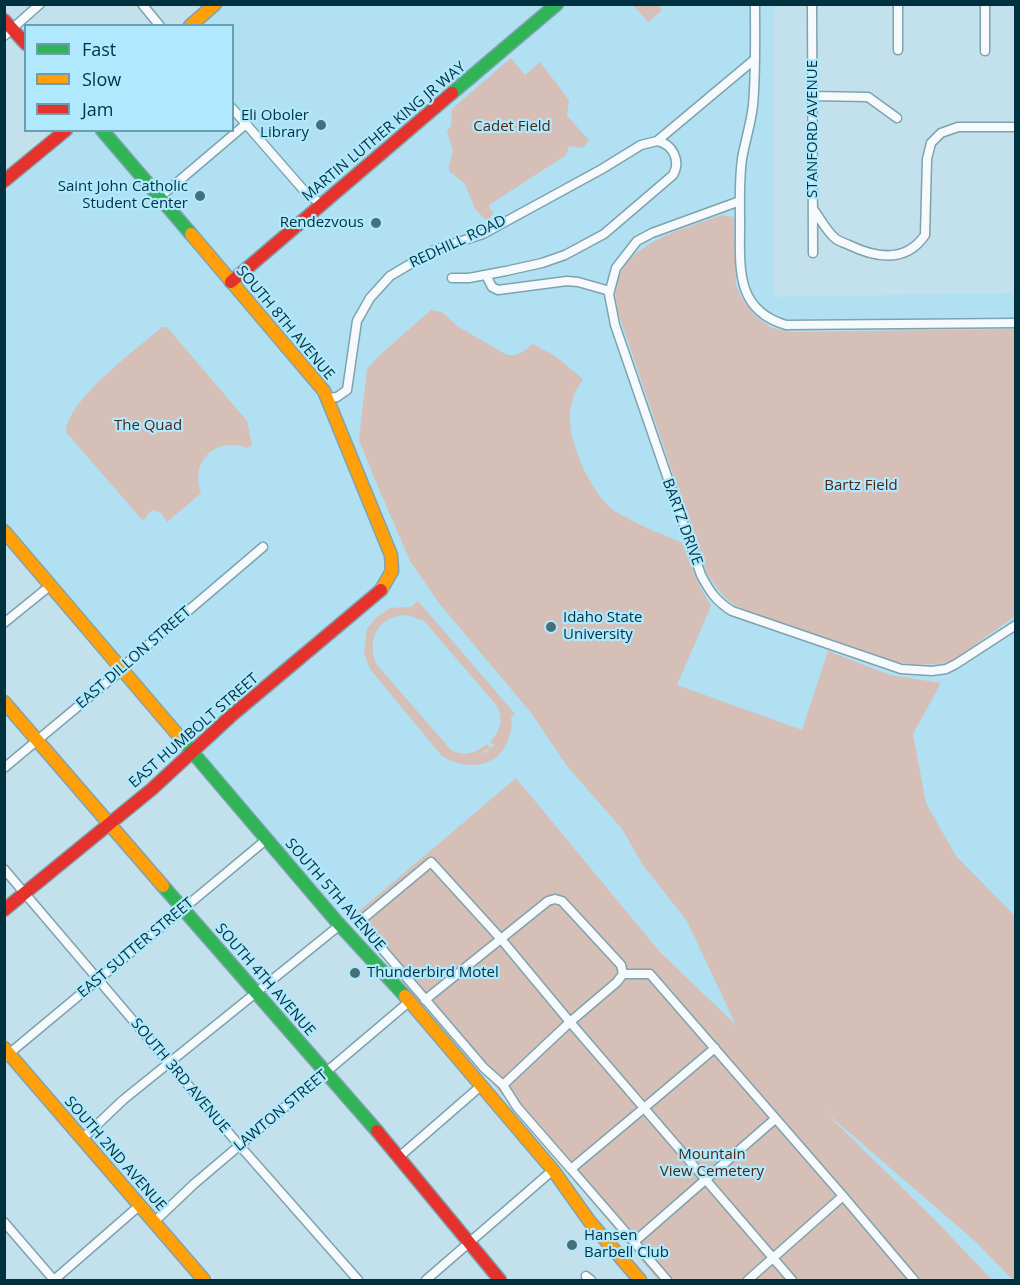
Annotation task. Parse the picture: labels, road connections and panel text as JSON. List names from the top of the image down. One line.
{"streets":{"street":["STANFORD AVENUE","MARTIN LUTHER KING JR WAY","REDHILL ROAD","SOUTH 8TH AVENUE","BARTZ DRIVE","EAST DILLON STREET","EAST HUMBOLT STREET","SOUTH 5TH AVENUE","EAST SUTTER STREET","SOUTH 4TH AVENUE","SOUTH 3RD AVENUE","LAWTON STREET","SOUTH 2ND AVENUE"]},"crossings":[["MARTIN LUTHER KING JR WAY","SOUTH 8TH AVENUE"],["REDHILL ROAD","SOUTH 8TH AVENUE"],["SOUTH 8TH AVENUE","EAST HUMBOLT STREET"],["EAST DILLON STREET","SOUTH 5TH AVENUE"],["EAST DILLON STREET","SOUTH 4TH AVENUE"],["EAST HUMBOLT STREET","SOUTH 5TH AVENUE"],["EAST HUMBOLT STREET","SOUTH 4TH AVENUE"],["EAST HUMBOLT STREET","SOUTH 3RD AVENUE"],["SOUTH 5TH AVENUE","EAST SUTTER STREET"],["SOUTH 5TH AVENUE","LAWTON STREET"],["EAST SUTTER STREET","SOUTH 4TH AVENUE"],["EAST SUTTER STREET","SOUTH 3RD AVENUE"],["EAST SUTTER STREET","SOUTH 2ND AVENUE"],["SOUTH 4TH AVENUE","LAWTON STREET"],["SOUTH 3RD AVENUE","LAWTON STREET"],["LAWTON STREET","SOUTH 2ND AVENUE"]],"parks":["Cadet Field","The Quad","Bartz Field","Mountain View Cemetery"],"places":["Eli Oboler Library","Saint John Catholic Student Center","Rendezvous","Idaho State University","Thunderbird Motel","Hansen Barbell Club"],"legend":["Fast","Slow","Jam"]}
